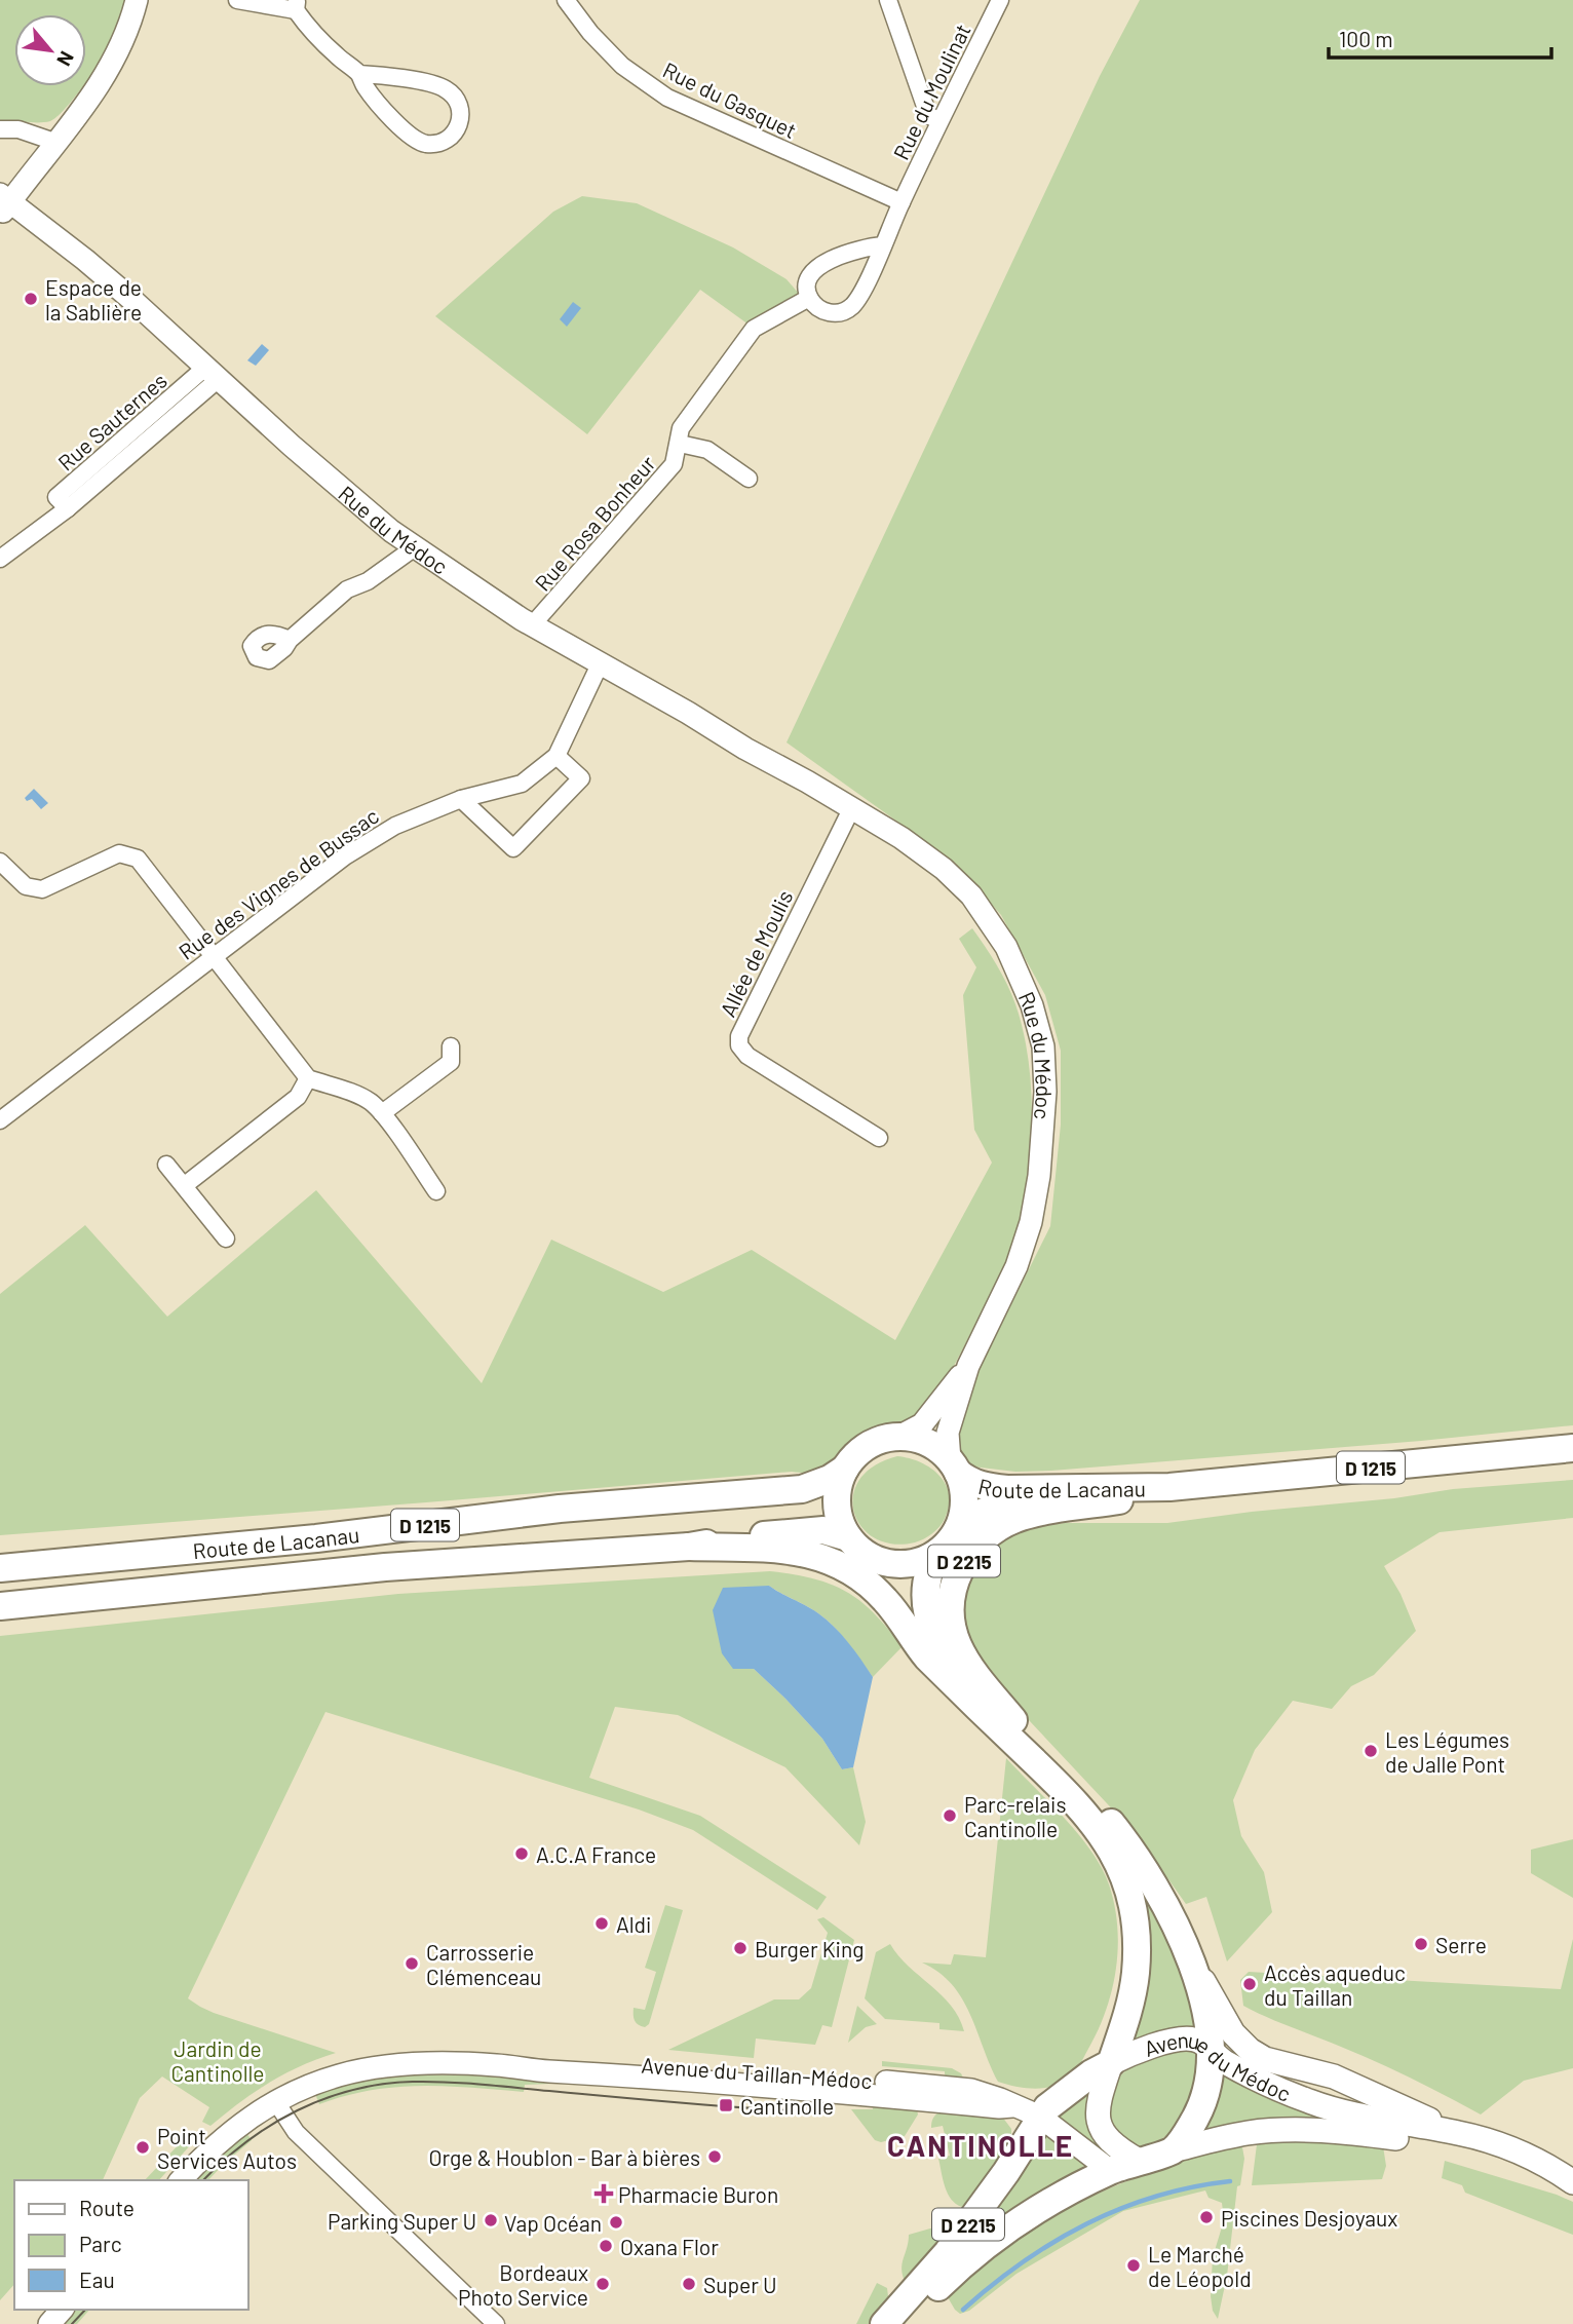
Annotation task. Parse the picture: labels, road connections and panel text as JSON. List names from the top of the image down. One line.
{"streets":{"main road":["D 1215","Route de Lacanau","D 2215","Avenue du Médoc"],"street":["Rue du Moulinat","Rue du Gasquet","Rue Sauternes","Rue Rosa Bonheur","Rue du Médoc","Rue des Vignes de Bussac","Allée de Moulis","Avenue du Taillan-Médoc"]},"crossings":[["Rue du Moulinat","Rue du Gasquet"],["Rue du Moulinat","Rue Rosa Bonheur"],["Rue Sauternes","Rue du Médoc"],["Rue Rosa Bonheur","Rue du Médoc"],["Rue du Médoc","Rue des Vignes de Bussac"],["Rue du Médoc","Allée de Moulis"],["Rue du Médoc","Route de Lacanau"],["Rue du Médoc","D 2215"],["Route de Lacanau","D 2215"],["D 2215","Avenue du Médoc"],["Avenue du Taillan-Médoc","Avenue du Médoc"]],"districts":["CANTINOLLE"],"parks":["Jardin de Cantinolle"],"places":{"other":["Espace de la Sablière","Les Légumes de Jalle Pont","Parc-relais Cantinolle","A.C.A France","Aldi","Serre","Burger King","Carrosserie Clémenceau","Accès aqueduc du Taillan","Point Services Autos","Orge & Houblon - Bar à bières","Piscines Desjoyaux","Parking Super U","Vap Océan","Oxana Flor","Le Marché de Léopold","Bordeaux Photo Service","Super U"],"transit":["Cantinolle"],"health":["Pharmacie Buron"]},"legend":["Route","Parc","Eau"],"scale_bar":"100 m","north":"bottom right"}
